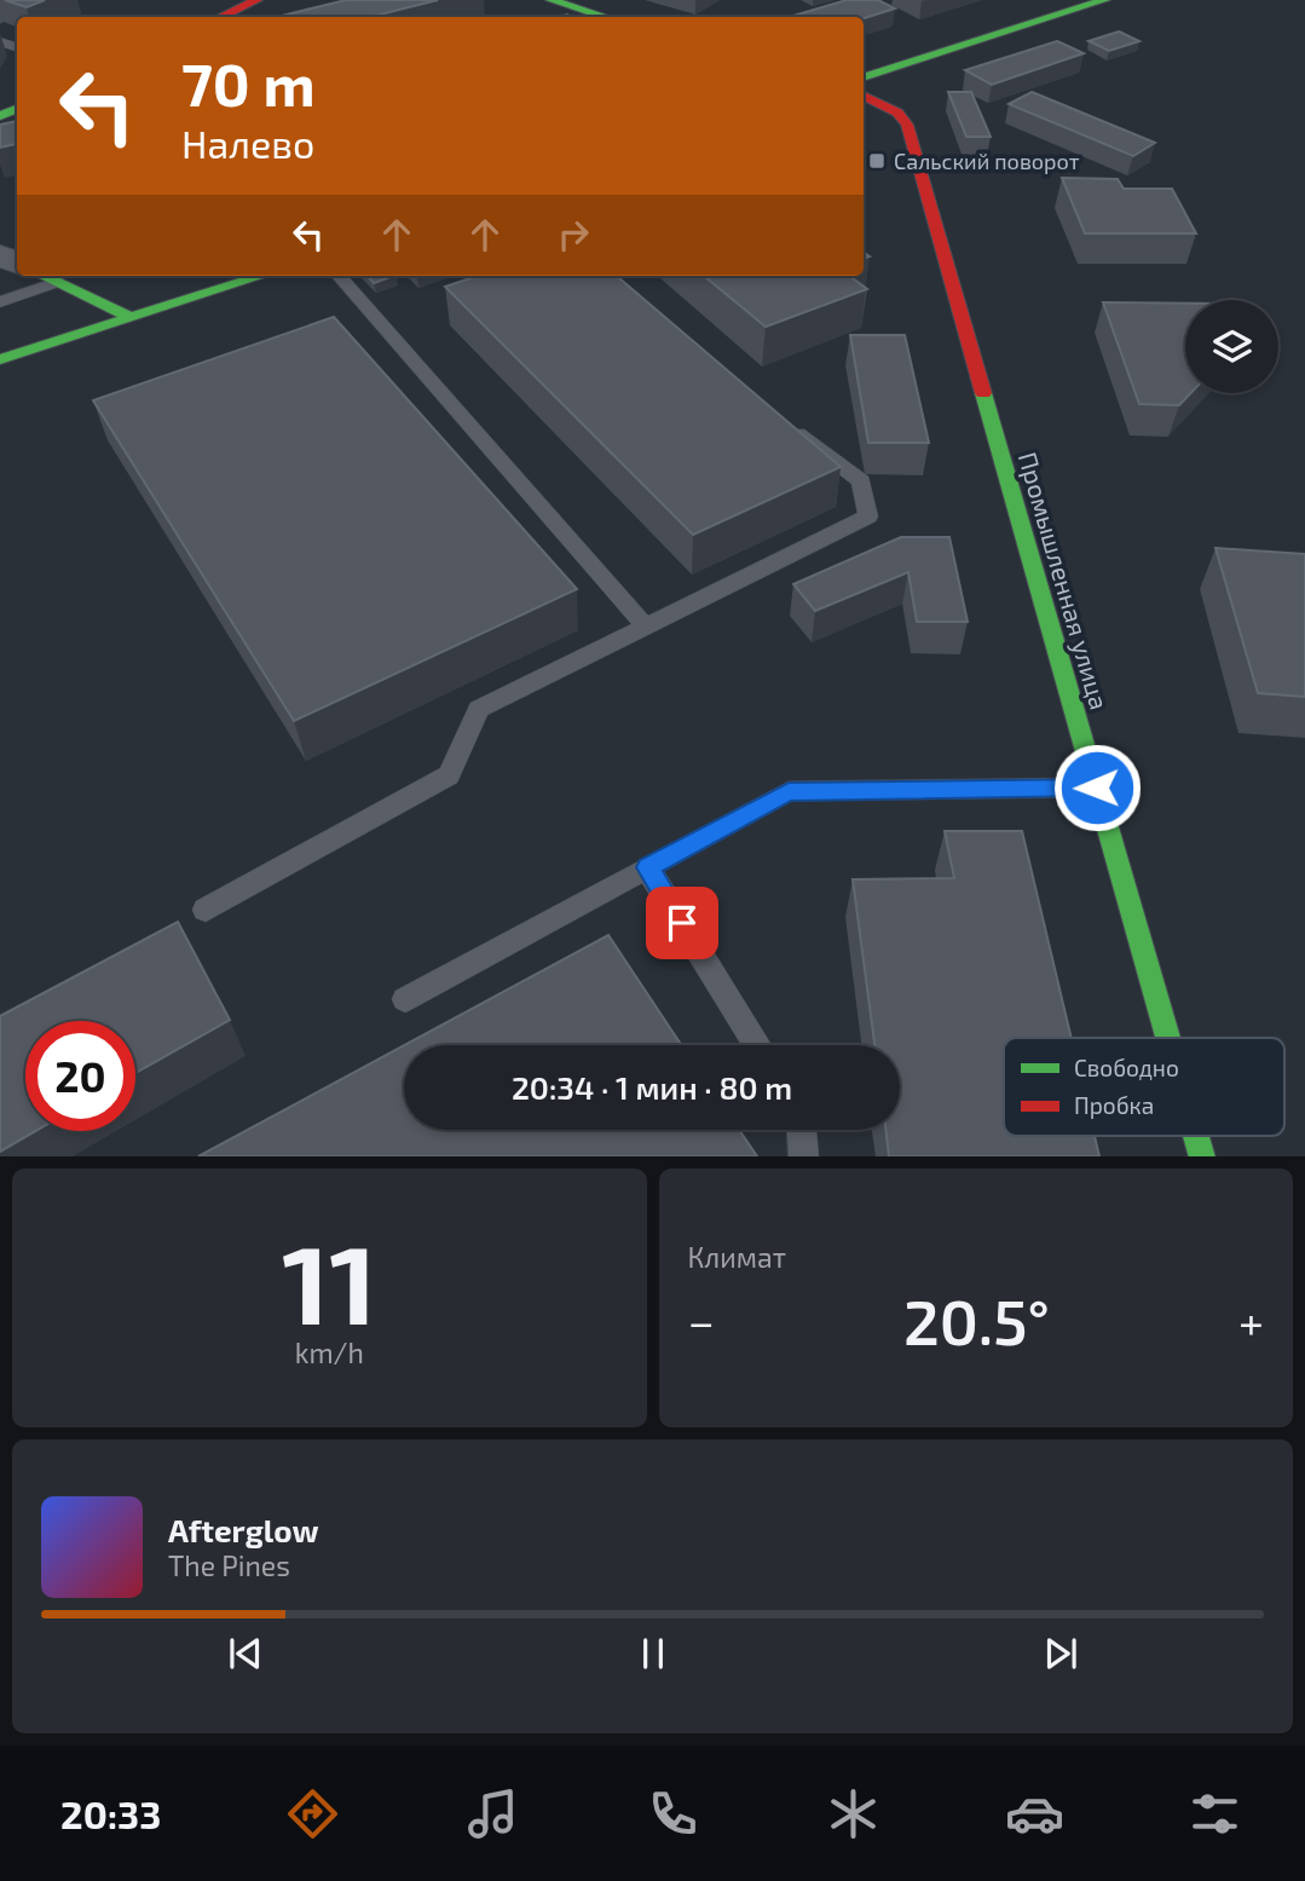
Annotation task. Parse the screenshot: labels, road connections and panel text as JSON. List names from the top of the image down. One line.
{"streets":{"street":["Промышленная улица"]},"places":{"transit":["Сальский поворот"]},"legend":["Свободно","Пробка"],"page":{"turn":["70 m","Налево"],"limit":"20","trip":"20:34 · 1 мин · 80 m","tile":[["11","km/h"],"Климат"],"heat":["−","20.5°","+"],"song":["Afterglow","The Pines"],"tabs":"20:33"}}
